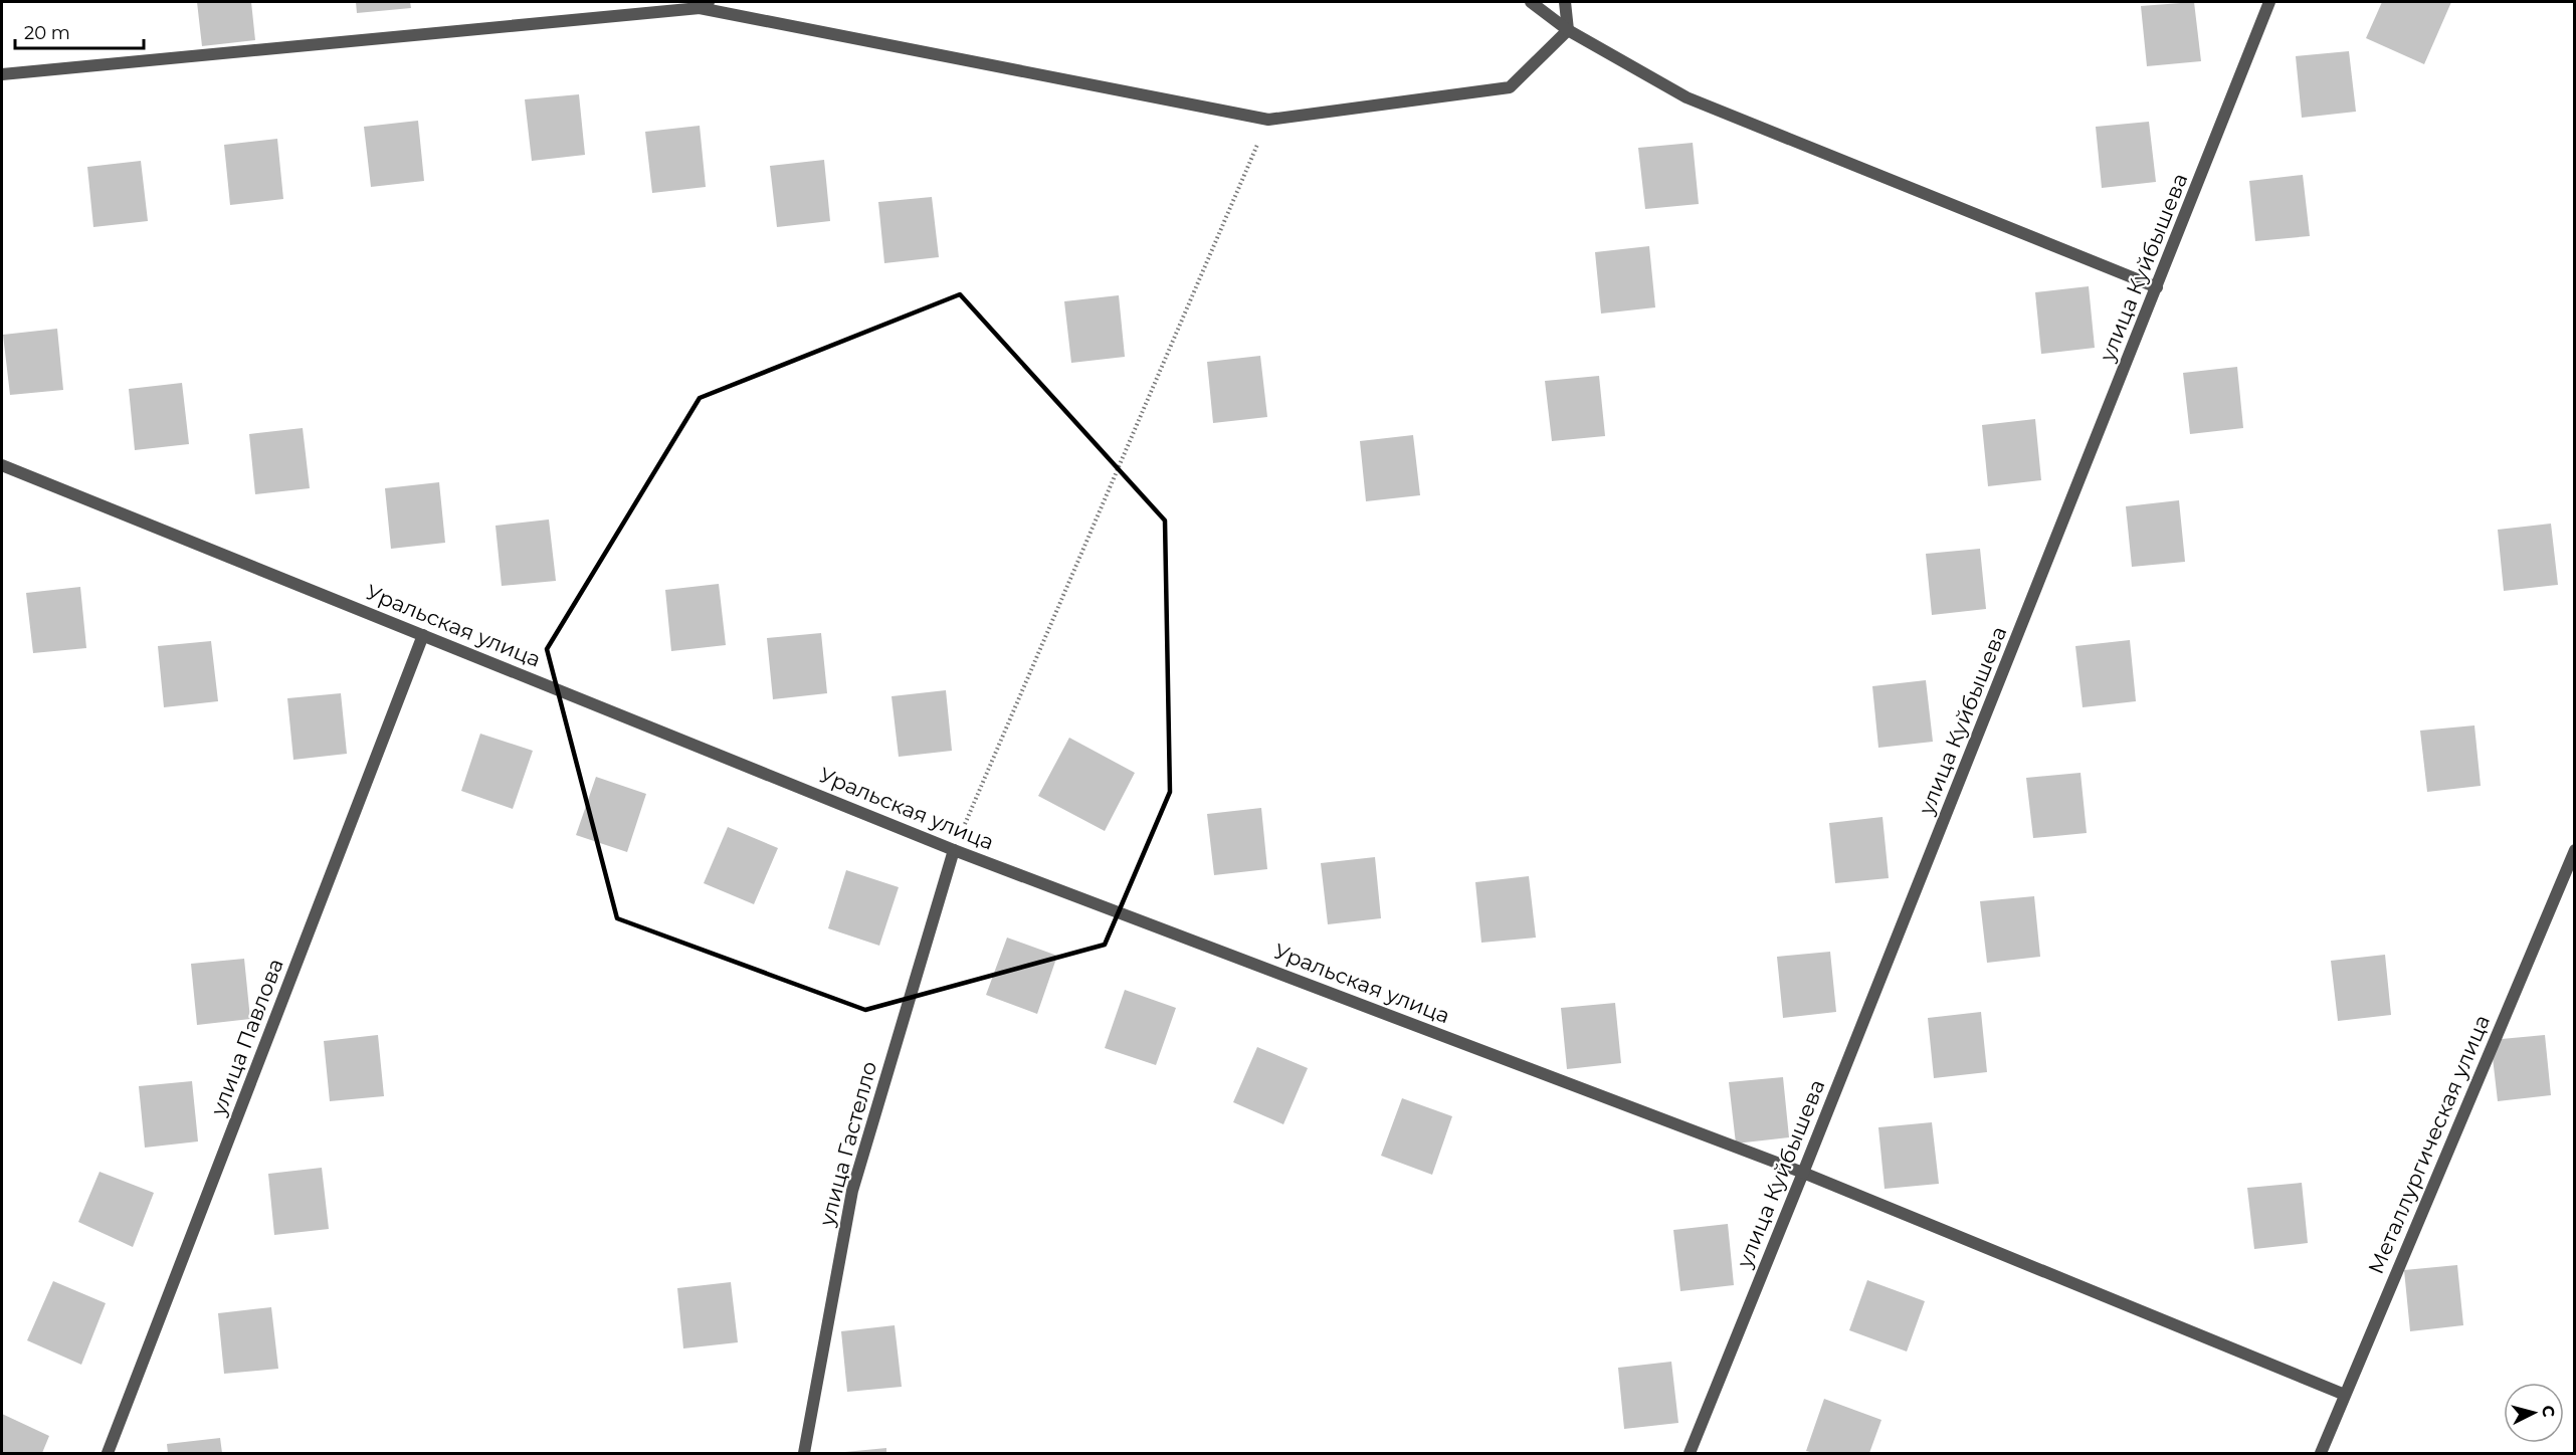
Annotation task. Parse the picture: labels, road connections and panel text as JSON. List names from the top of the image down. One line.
{"streets":{"street":["улица Куйбышева","Уральская улица","улица Павлова","улица Гастелло","Металлургическая улица"]},"crossings":[["улица Куйбышева","Уральская улица"],["Уральская улица","улица Павлова"],["Уральская улица","улица Гастелло"],["Уральская улица","Металлургическая улица"]],"scale_bar":"20 m","north":"right"}
